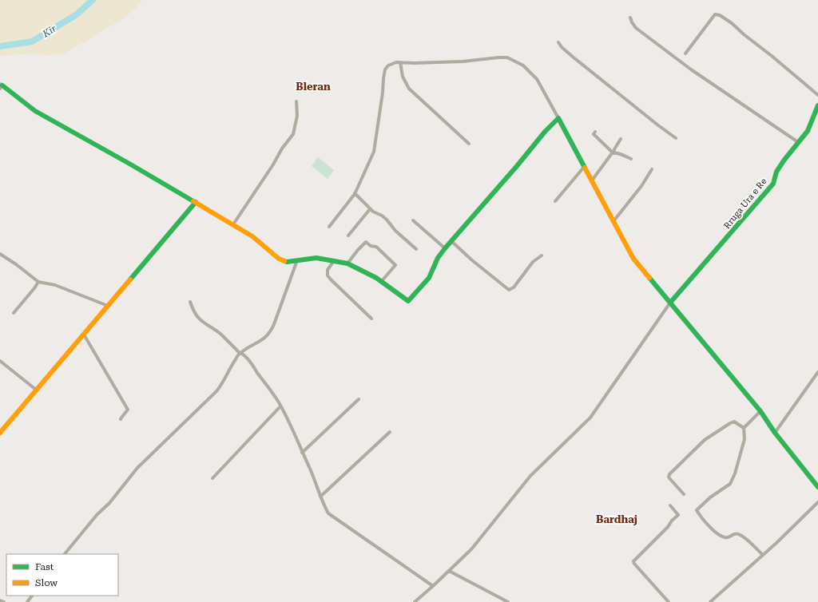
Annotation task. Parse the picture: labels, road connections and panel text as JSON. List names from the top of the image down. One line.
{"streets":{"street":["Rruga Ura e Re"]},"districts":["Bleran","Bardhaj"],"water":["Kir"],"legend":["Fast","Slow"]}
